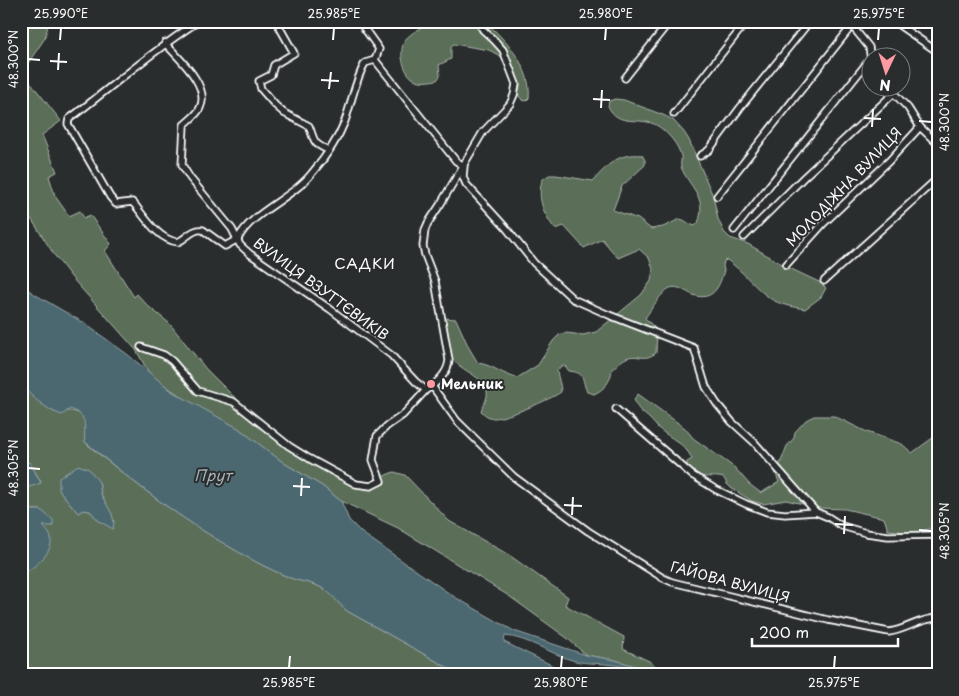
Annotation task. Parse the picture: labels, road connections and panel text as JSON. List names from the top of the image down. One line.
{"streets":{"street":["МОЛОДІЖНА ВУЛИЦЯ","ВУЛИЦЯ ВЗУТТЄВИКІВ","ГАЙОВА ВУЛИЦЯ"]},"crossings":[["ВУЛИЦЯ ВЗУТТЄВИКІВ","ГАЙОВА ВУЛИЦЯ"]],"districts":["САДКИ"],"water":["Прут"],"places":["Мельник"],"scale_bar":"200 m","north":"bottom","coordinates":["25.990°E","25.985°E","25.980°E","25.975°E","48.300°N","48.305°N"]}
